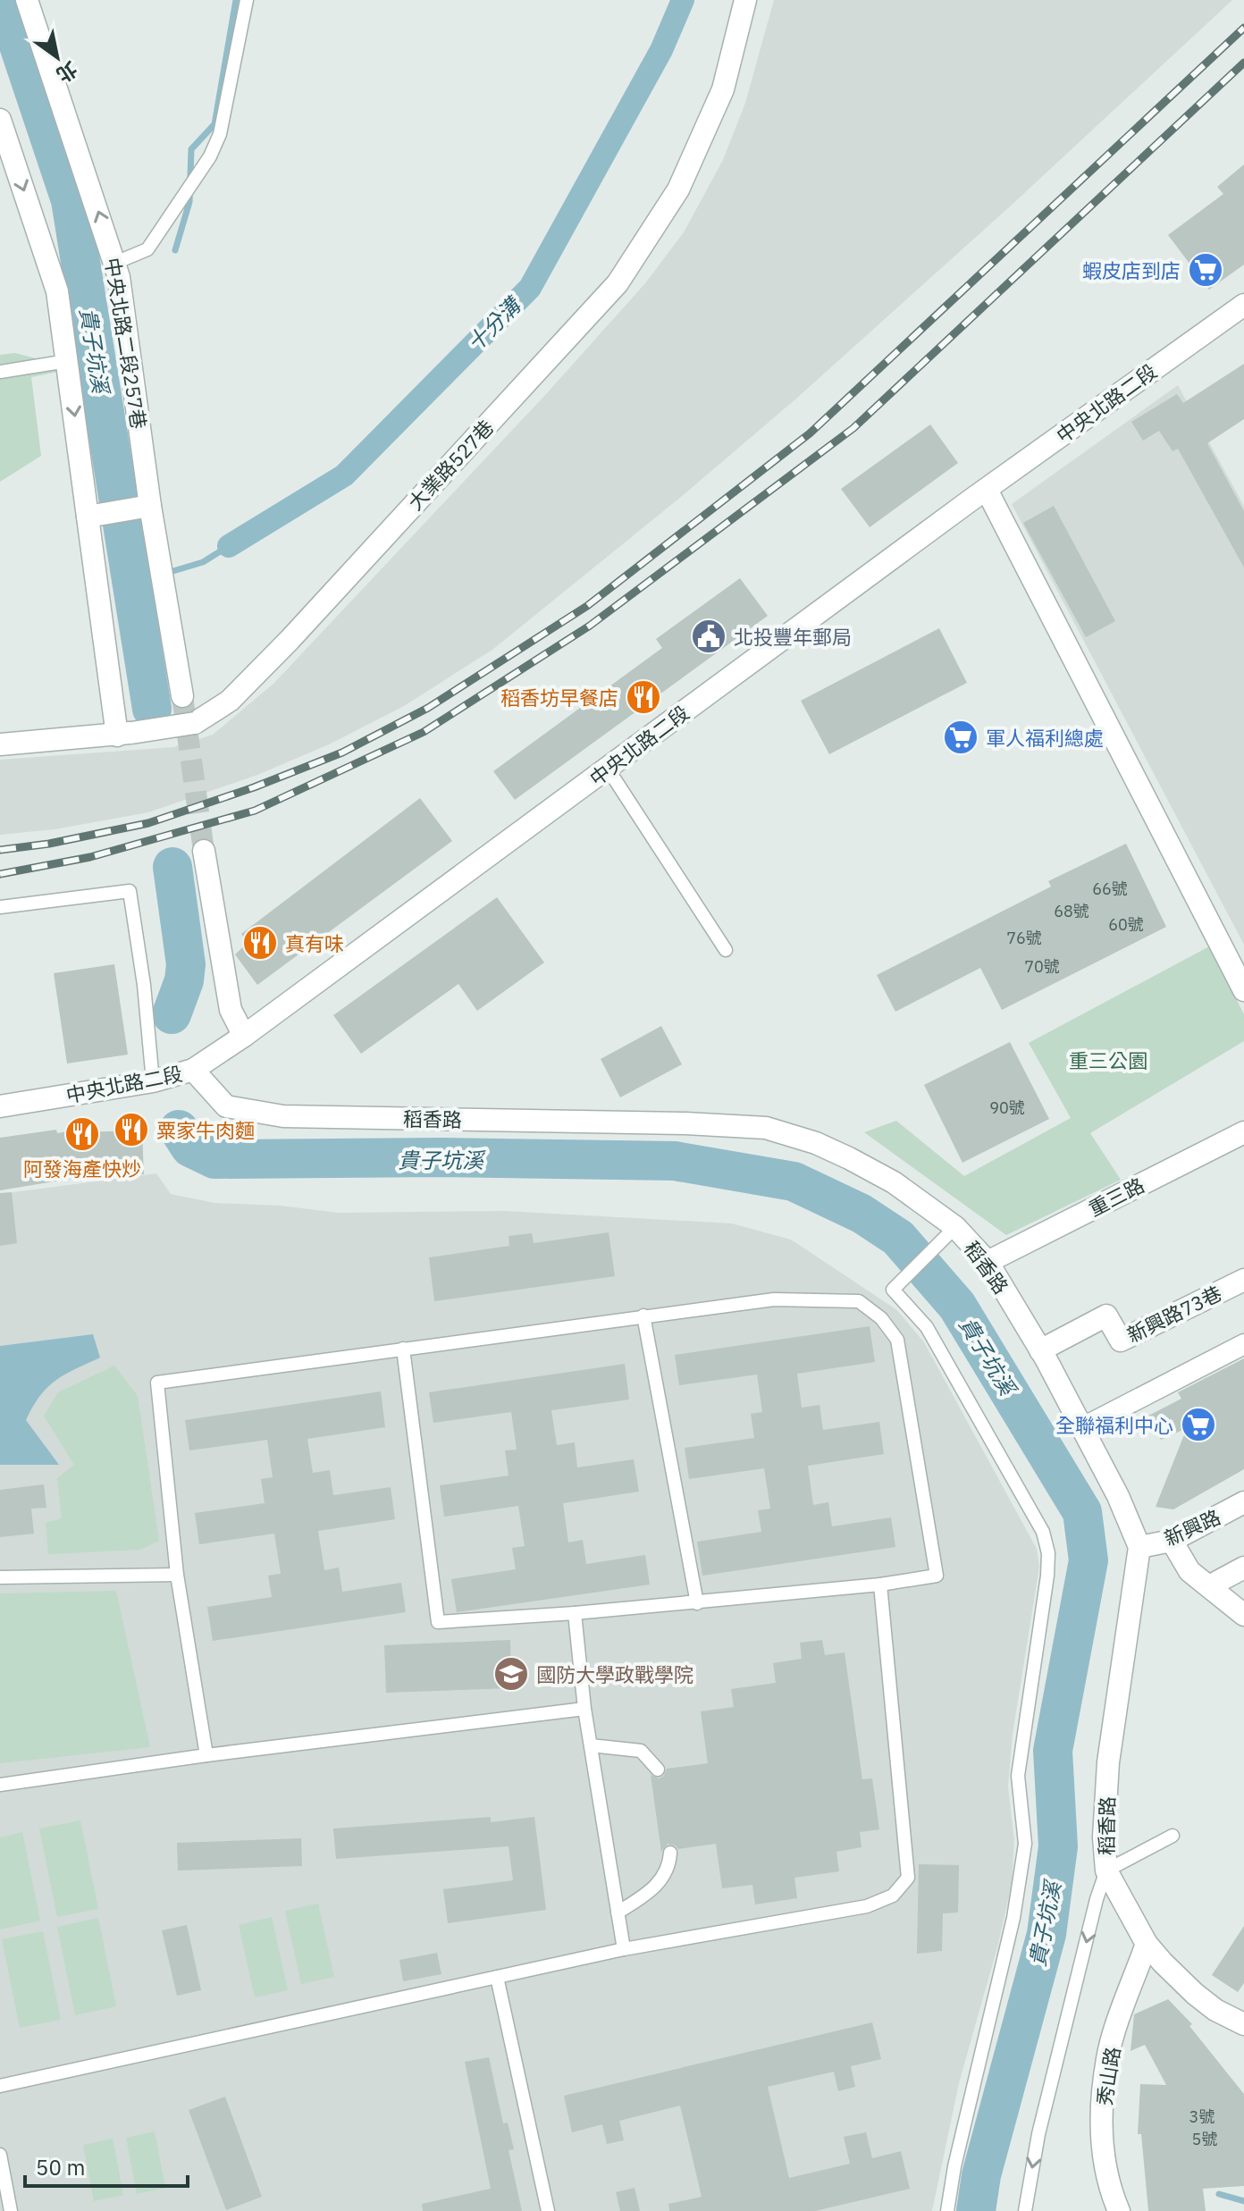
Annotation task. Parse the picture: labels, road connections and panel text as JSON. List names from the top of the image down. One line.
{"streets":{"street":["中央北路二段257巷","中央北路二段","大業路527巷","稻香路","重三路","新興路73巷","新興路","秀山路"]},"crossings":[["中央北路二段","稻香路"],["稻香路","重三路"],["稻香路","新興路73巷"],["稻香路","新興路"],["稻香路","秀山路"]],"water":["十分溝","貴子坑溪"],"parks":["重三公園"],"places":{"supermarket":["蝦皮店到店","軍人福利總處","全聯福利中心"],"public building":["北投豐年郵局"],"restaurant":["稻香坊早餐店","真有味","粟家牛肉麵","阿發海產快炒"],"school or university":["國防大學政戰學院"]},"house_numbers":["66號","68號","60號","76號","70號","90號","3號","5號"],"scale_bar":"50 m","north":"bottom right"}
